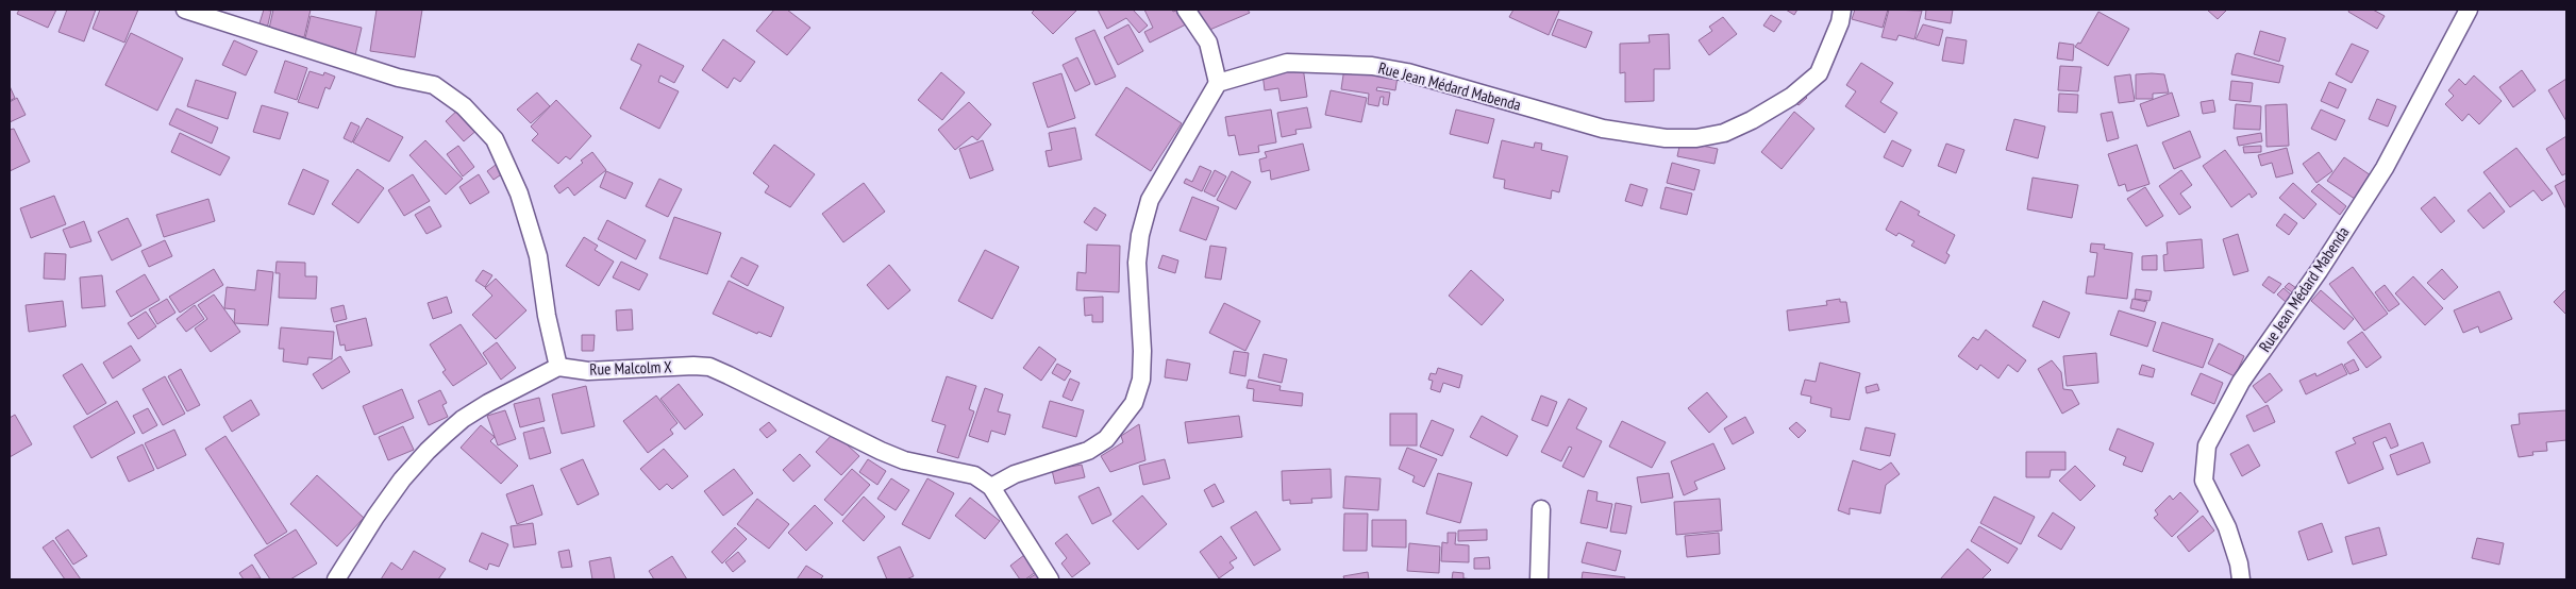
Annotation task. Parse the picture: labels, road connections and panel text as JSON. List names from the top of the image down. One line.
{"streets":{"street":["Rue Jean Médard Mabenda","Rue Malcolm X"]}}
